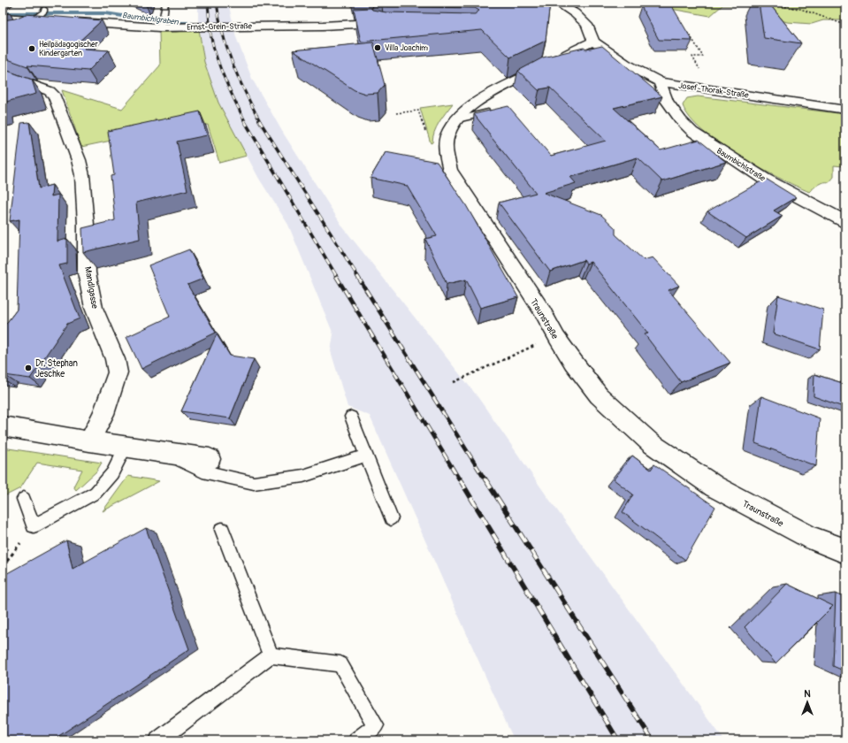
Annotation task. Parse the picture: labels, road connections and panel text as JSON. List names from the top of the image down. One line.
{"streets":{"street":["Ernst-Grein-Straße","Josef-Thorak-Straße","Baumbichlstraße","Mandlgasse","Traunstraße"]},"crossings":[["Josef-Thorak-Straße","Baumbichlstraße"],["Josef-Thorak-Straße","Traunstraße"]],"water":["Baumbichlgraben"],"places":["Villa Joachim","Heilpädagogischer Kindergarten","Dr. Stephan Jeschke"],"north":"top"}
